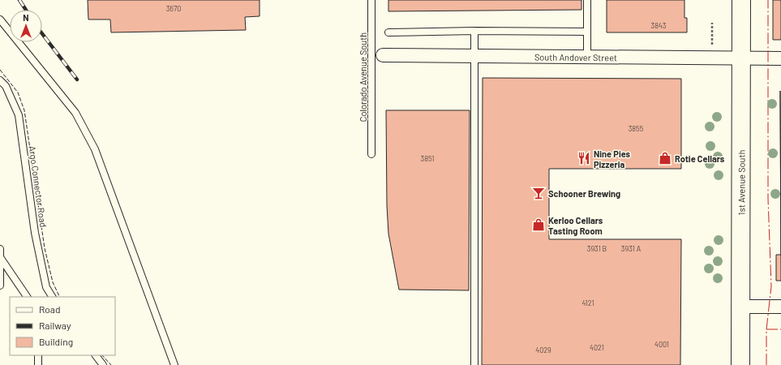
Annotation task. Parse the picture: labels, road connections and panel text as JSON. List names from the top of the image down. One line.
{"streets":{"main road":["1st Avenue South"],"street":["South Andover Street"],"lane":["Colorado Avenue South","Argo Connector Road"]},"crossings":[["South Andover Street","Colorado Avenue South"],["South Andover Street","1st Avenue South"]],"places":{"restaurant":["Nine Pies Pizzeria"],"shop":["Rotie Cellars","Kerloo Cellars Tasting Room"],"bar":["Schooner Brewing"]},"house_numbers":["3670","3843","3855","3851","3931 B","3931 A","4121","4001","4021","4029"],"legend":["Road","Railway","Building"],"north":"top"}
